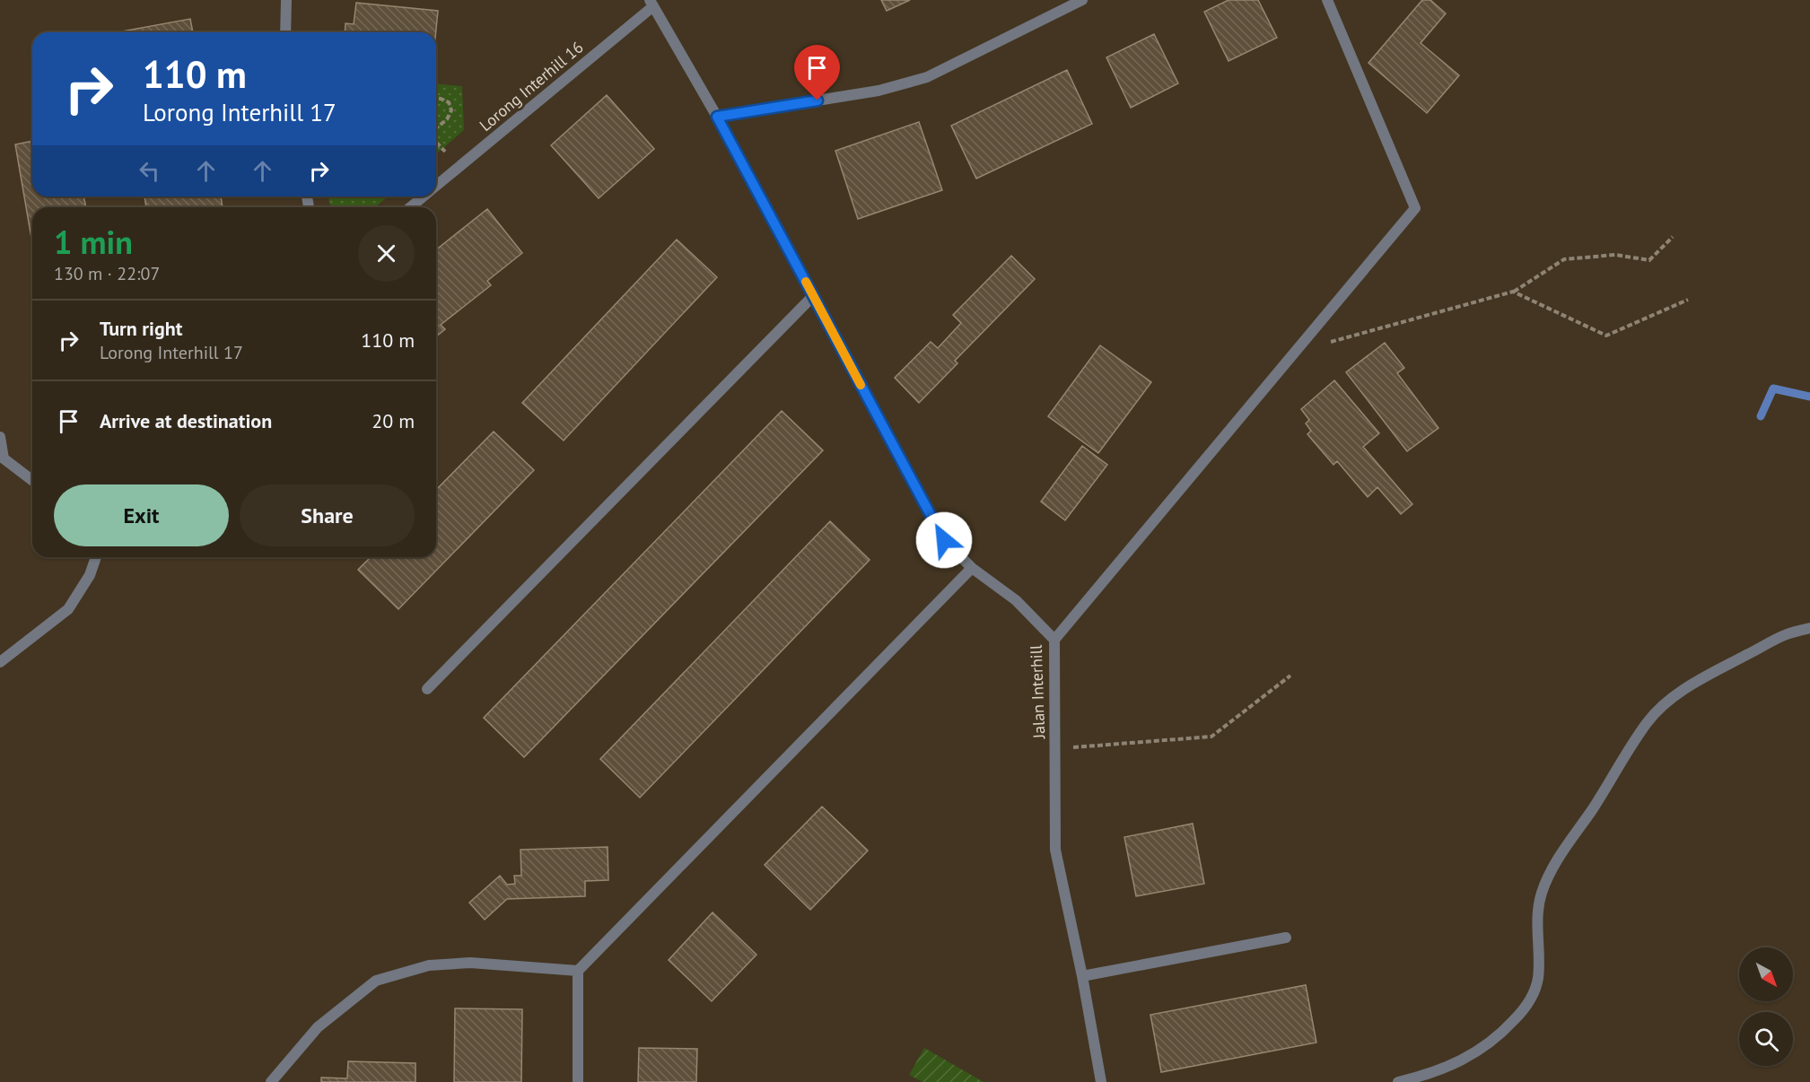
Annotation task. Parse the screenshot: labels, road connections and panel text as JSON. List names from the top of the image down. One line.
{"streets":{"street":["Lorong Interhill 16","Jalan Interhill"]},"crossings":[["Lorong Interhill 16","Jalan Interhill"]],"north":"bottom right","page":{"turn":["110 m","Lorong Interhill 17"],"heading":["1 min","130 m · 22:07"],"list":[{"name":"Turn right","note":"Lorong Interhill 17","value":"110 m"},{"name":"Arrive at destination","value":"20 m"}],"buttons":["Exit","Share"]}}
